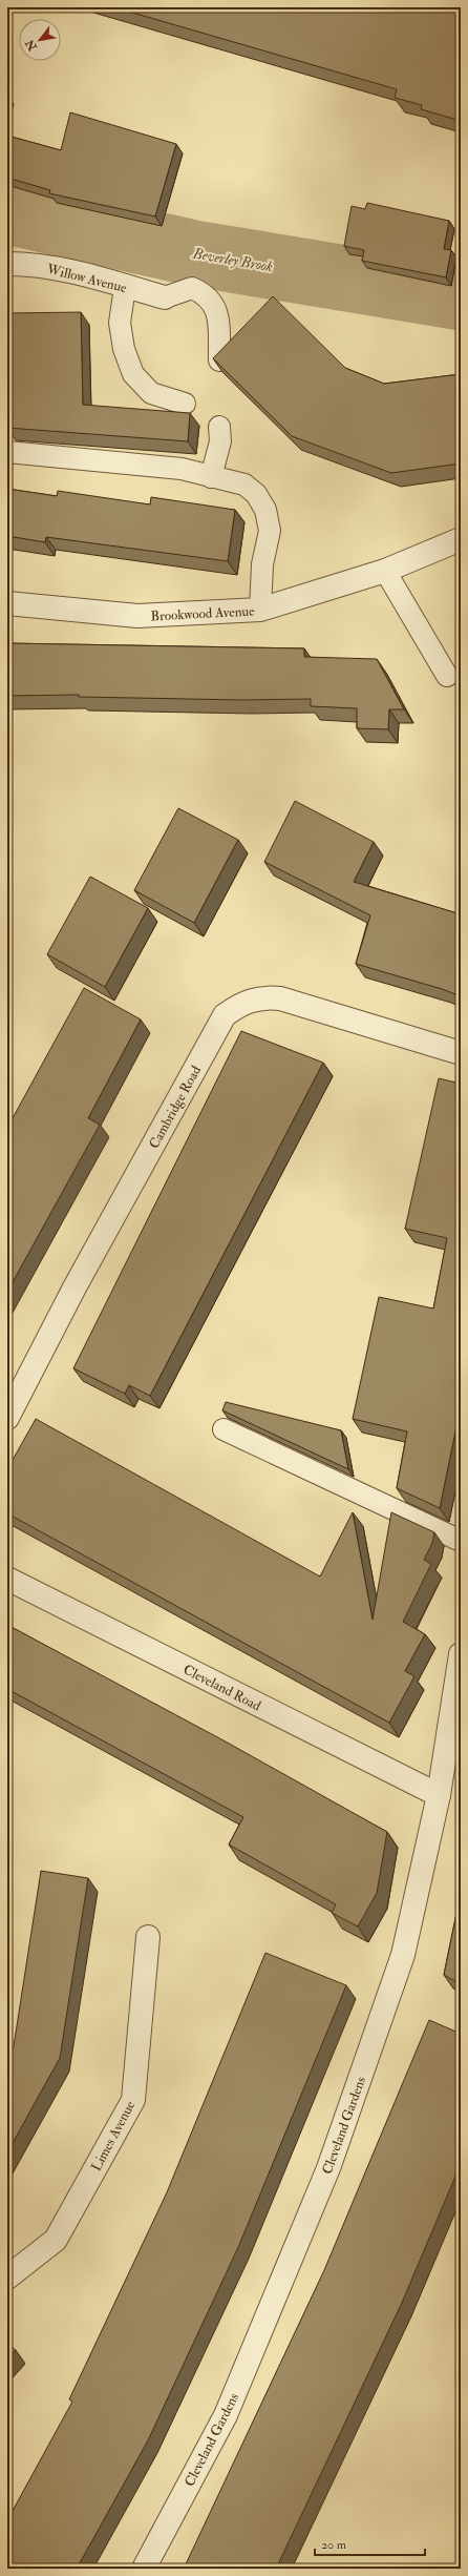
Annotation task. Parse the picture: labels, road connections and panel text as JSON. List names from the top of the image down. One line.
{"streets":{"street":["Willow Avenue","Brookwood Avenue","Cambridge Road","Cleveland Road","Cleveland Gardens","Limes Avenue"]},"crossings":[["Cleveland Road","Cleveland Gardens"]],"water":["Beverley Brook"],"scale_bar":"20 m","north":"bottom left"}
